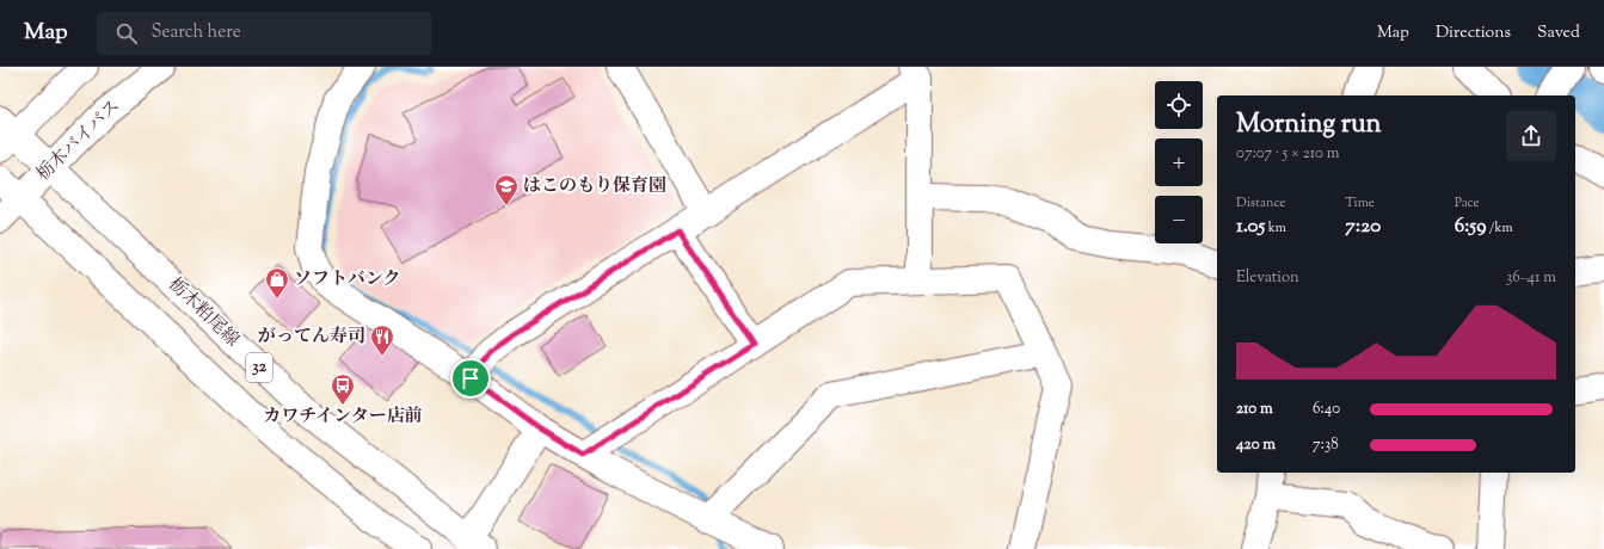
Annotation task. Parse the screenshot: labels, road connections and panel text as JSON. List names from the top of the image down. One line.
{"streets":{"street":["栃木バイパス","栃木粕尾線","32"]},"crossings":[["栃木バイパス","栃木粕尾線"],["栃木バイパス","32"]],"places":{"school or university":["はこのもり保育園"],"shop":["ソフトバンク"],"restaurant":["がってん寿司"],"bus stop":["カワチインター店前"]},"page":{"header":"Map","search":"Search here","nav":["Map","Directions","Saved"],"map_buttons":["+","−"],"heading":["Morning run","07:07 · 5 × 210 m"],"stats":[["Distance","1.05 km"],["Time","7:20"],["Pace","6:59 /km"]],"chart":["Elevation","36–41 m"],"list":[{"name":"210 m","note":"6:40"},{"name":"420 m","note":"7:38"}]}}
